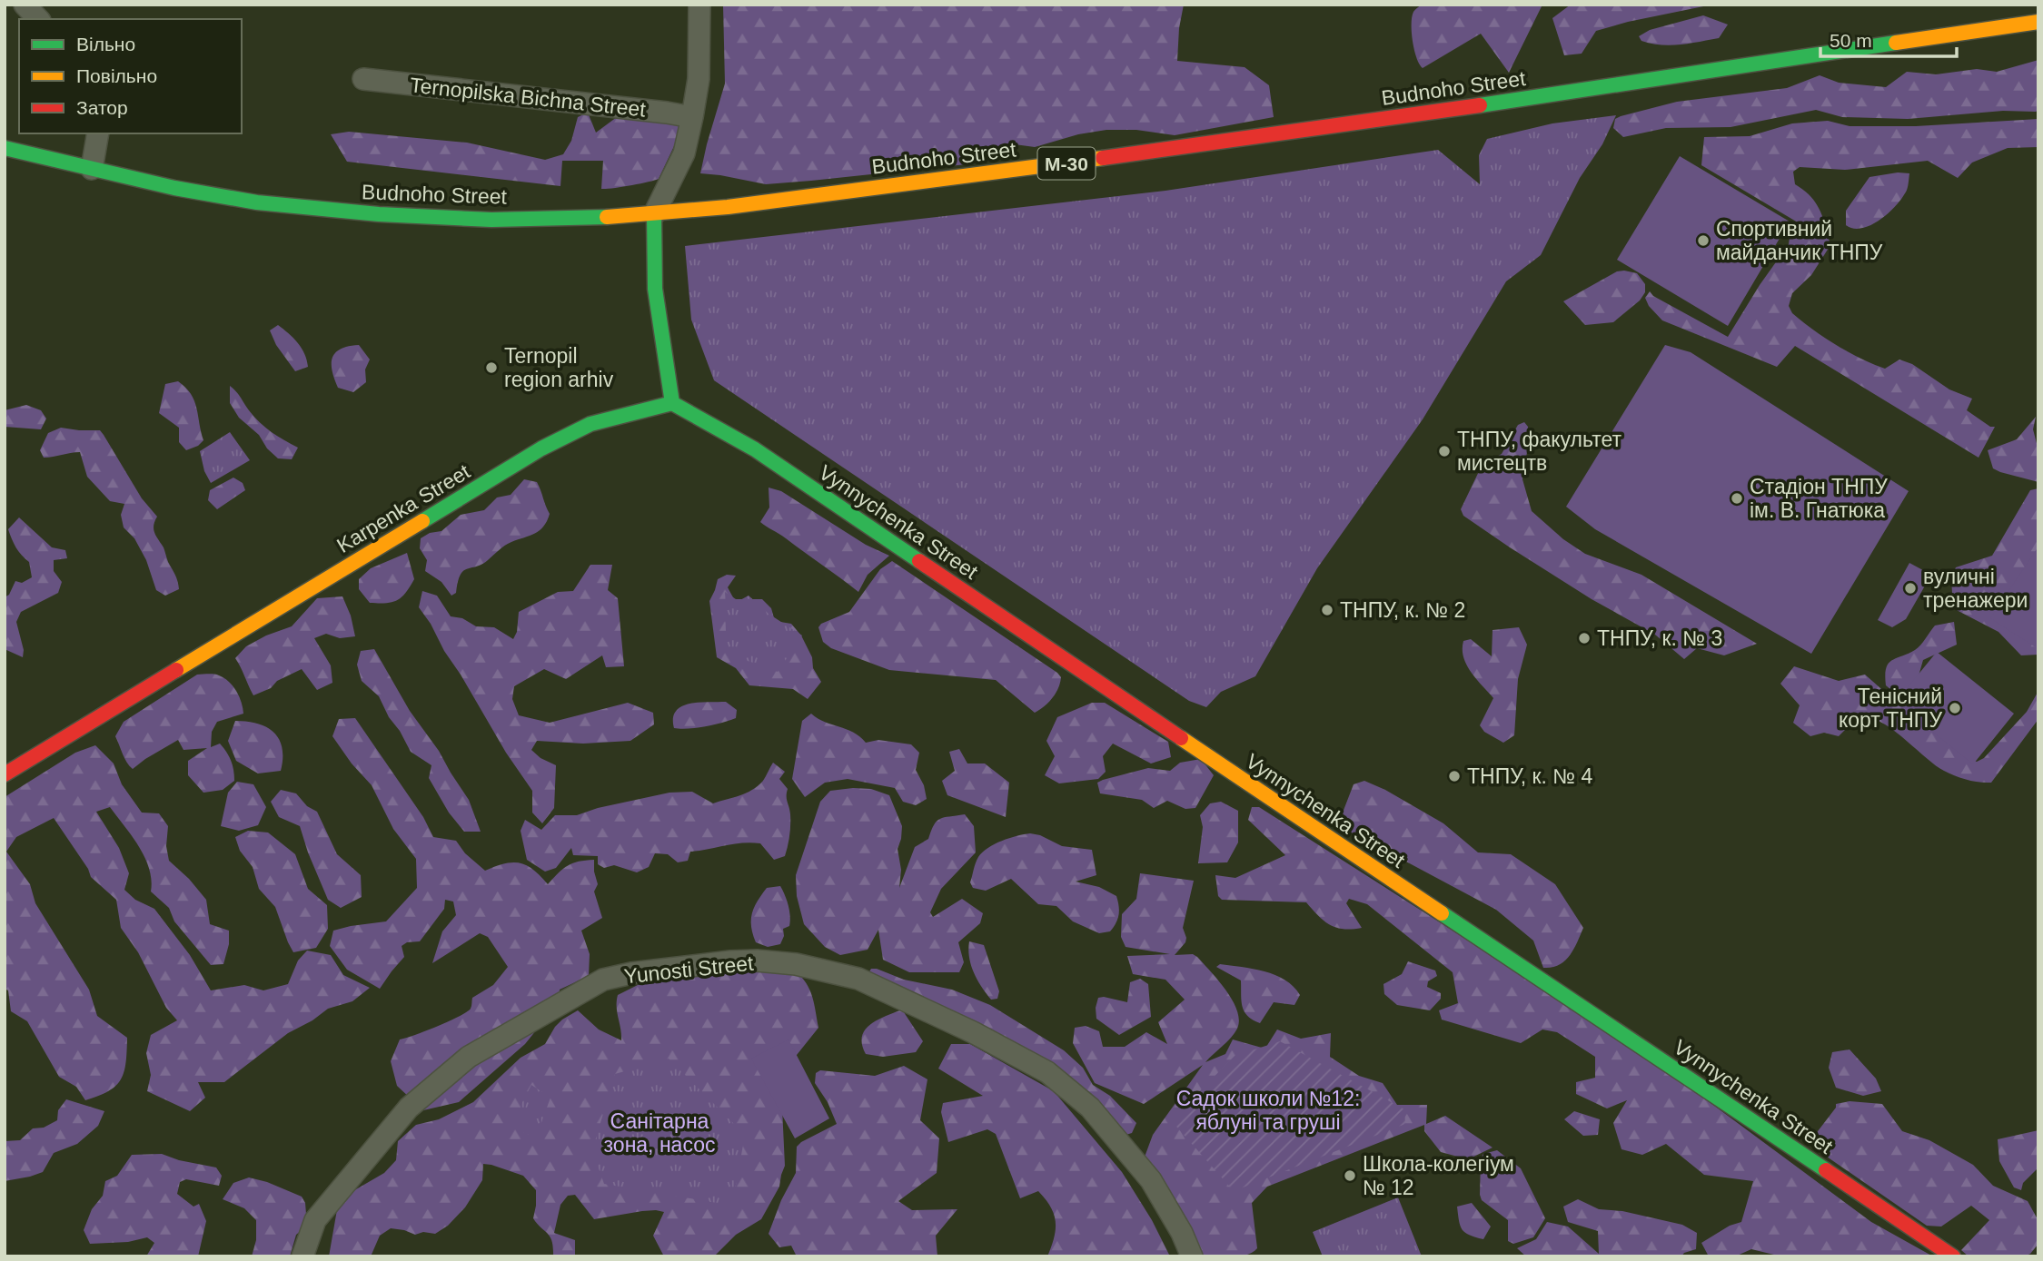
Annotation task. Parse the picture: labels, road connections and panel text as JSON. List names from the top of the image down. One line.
{"streets":{"main road":["Budnoho Street","М-30","Karpenka Street","Vynnychenka Street"],"street":["Ternopilska Bichna Street","Yunosti Street"]},"crossings":[["Karpenka Street","Vynnychenka Street"]],"parks":["Садок школи №12: яблуні та груші","Санітарна зона, насос"],"places":["Спортивний майданчик ТНПУ","Ternopil region arhiv","ТНПУ, факультет мистецтв","Стадіон ТНПУ ім. В. Гнатюка","вуличні тренажери","ТНПУ, к. № 2","ТНПУ, к. № 3","Тенісний корт ТНПУ","ТНПУ, к. № 4","Школа-колегіум № 12"],"legend":["Вільно","Повільно","Затор"],"scale_bar":"50 m"}
